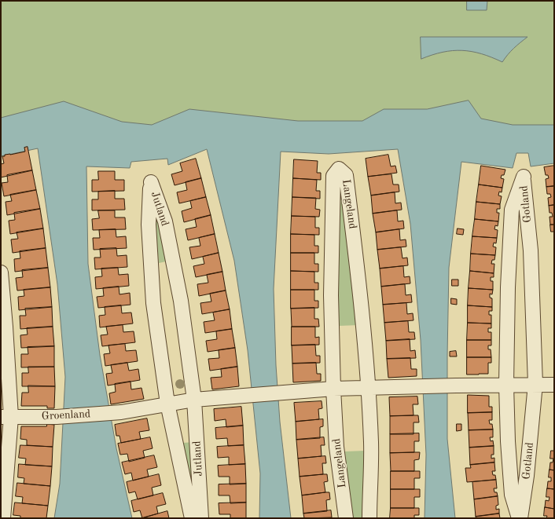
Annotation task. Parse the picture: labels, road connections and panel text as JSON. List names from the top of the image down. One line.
{"streets":{"street":["Langeland","Gotland","Jutland","Groenland"]},"crossings":[["Jutland","Groenland"]]}
